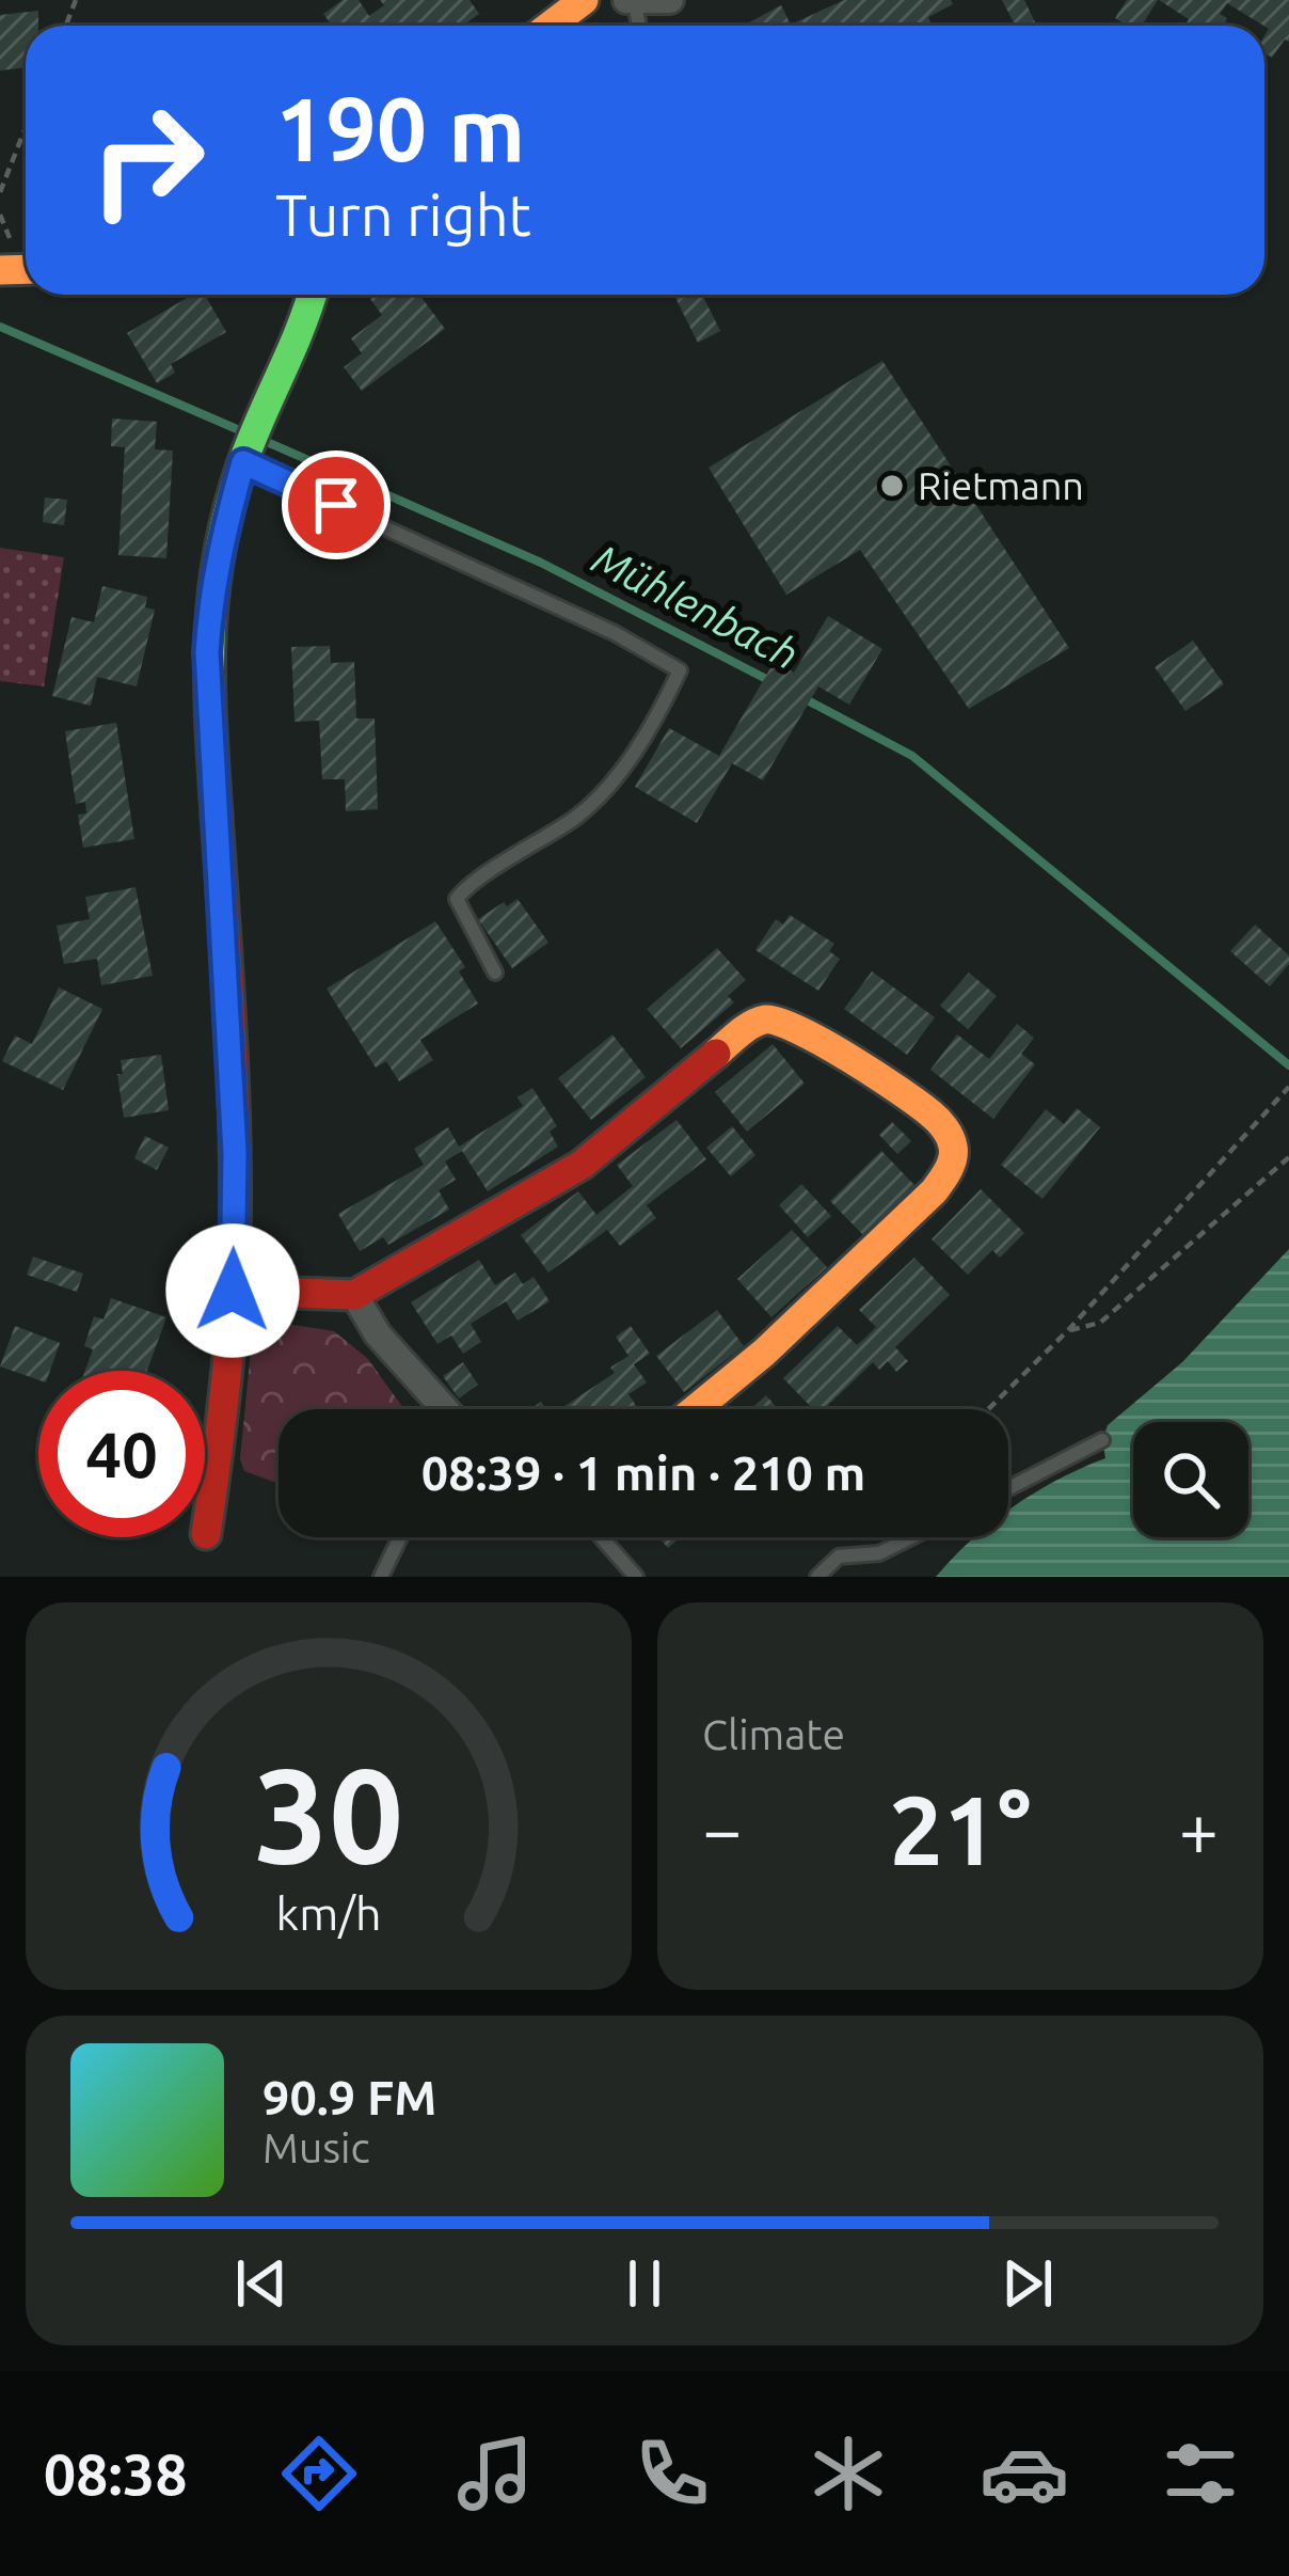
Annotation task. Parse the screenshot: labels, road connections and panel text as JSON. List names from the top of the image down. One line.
{"water":["Mühlenbach"],"places":["Rietmann"],"page":{"turn":["190 m","Turn right"],"limit":"40","trip":"08:39 · 1 min · 210 m","tile":"Climate","heat":["−","21°","+"],"song":["90.9 FM","Music"],"tabs":"08:38","gauge":["30","km/h"]}}
